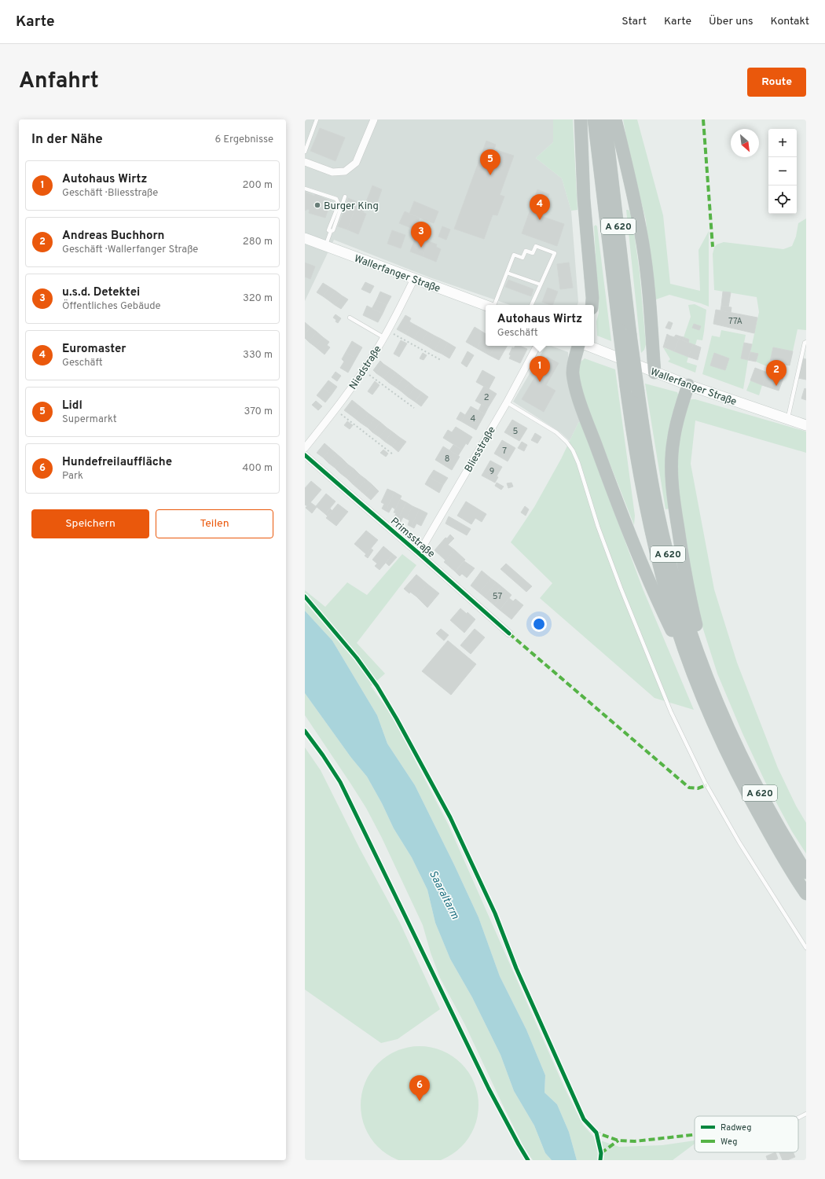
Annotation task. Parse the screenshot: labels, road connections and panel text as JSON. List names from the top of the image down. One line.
{"streets":{"highway":["A 620"],"main road":["Wallerfanger Straße"],"street":["Niedstraße","Bliesstraße","Primsstraße"]},"crossings":[["Wallerfanger Straße","Niedstraße"],["Bliesstraße","Primsstraße"]],"water":["Saaraltarm"],"places":["Burger King"],"house_numbers":["77A","2","4","5","7","8","9","57"],"legend":["Radweg","Weg"],"north":"bottom right","page":{"header":"Karte","nav":["Start","Karte","Über uns","Kontakt"],"title":"Anfahrt","buttons":["Route",["Speichern","Teilen"]],"heading":["In der Nähe","6 Ergebnisse"],"map_buttons":["+","−"],"pins":["5","4","3","1","2","6"],"list":[{"mark":"1","name":"Autohaus Wirtz","note":"Geschäft · Bliesstraße","value":"200 m"},{"mark":"2","name":"Andreas Buchhorn","note":"Geschäft · Wallerfanger Straße","value":"280 m"},{"mark":"3","name":"u.s.d. Detektei","note":"Öffentliches Gebäude","value":"320 m"},{"mark":"4","name":"Euromaster","note":"Geschäft","value":"330 m"},{"mark":"5","name":"Lidl","note":"Supermarkt","value":"370 m"},{"mark":"6","name":"Hundefreilauffläche","note":"Park","value":"400 m"}],"popup":["Autohaus Wirtz","Geschäft"]}}
